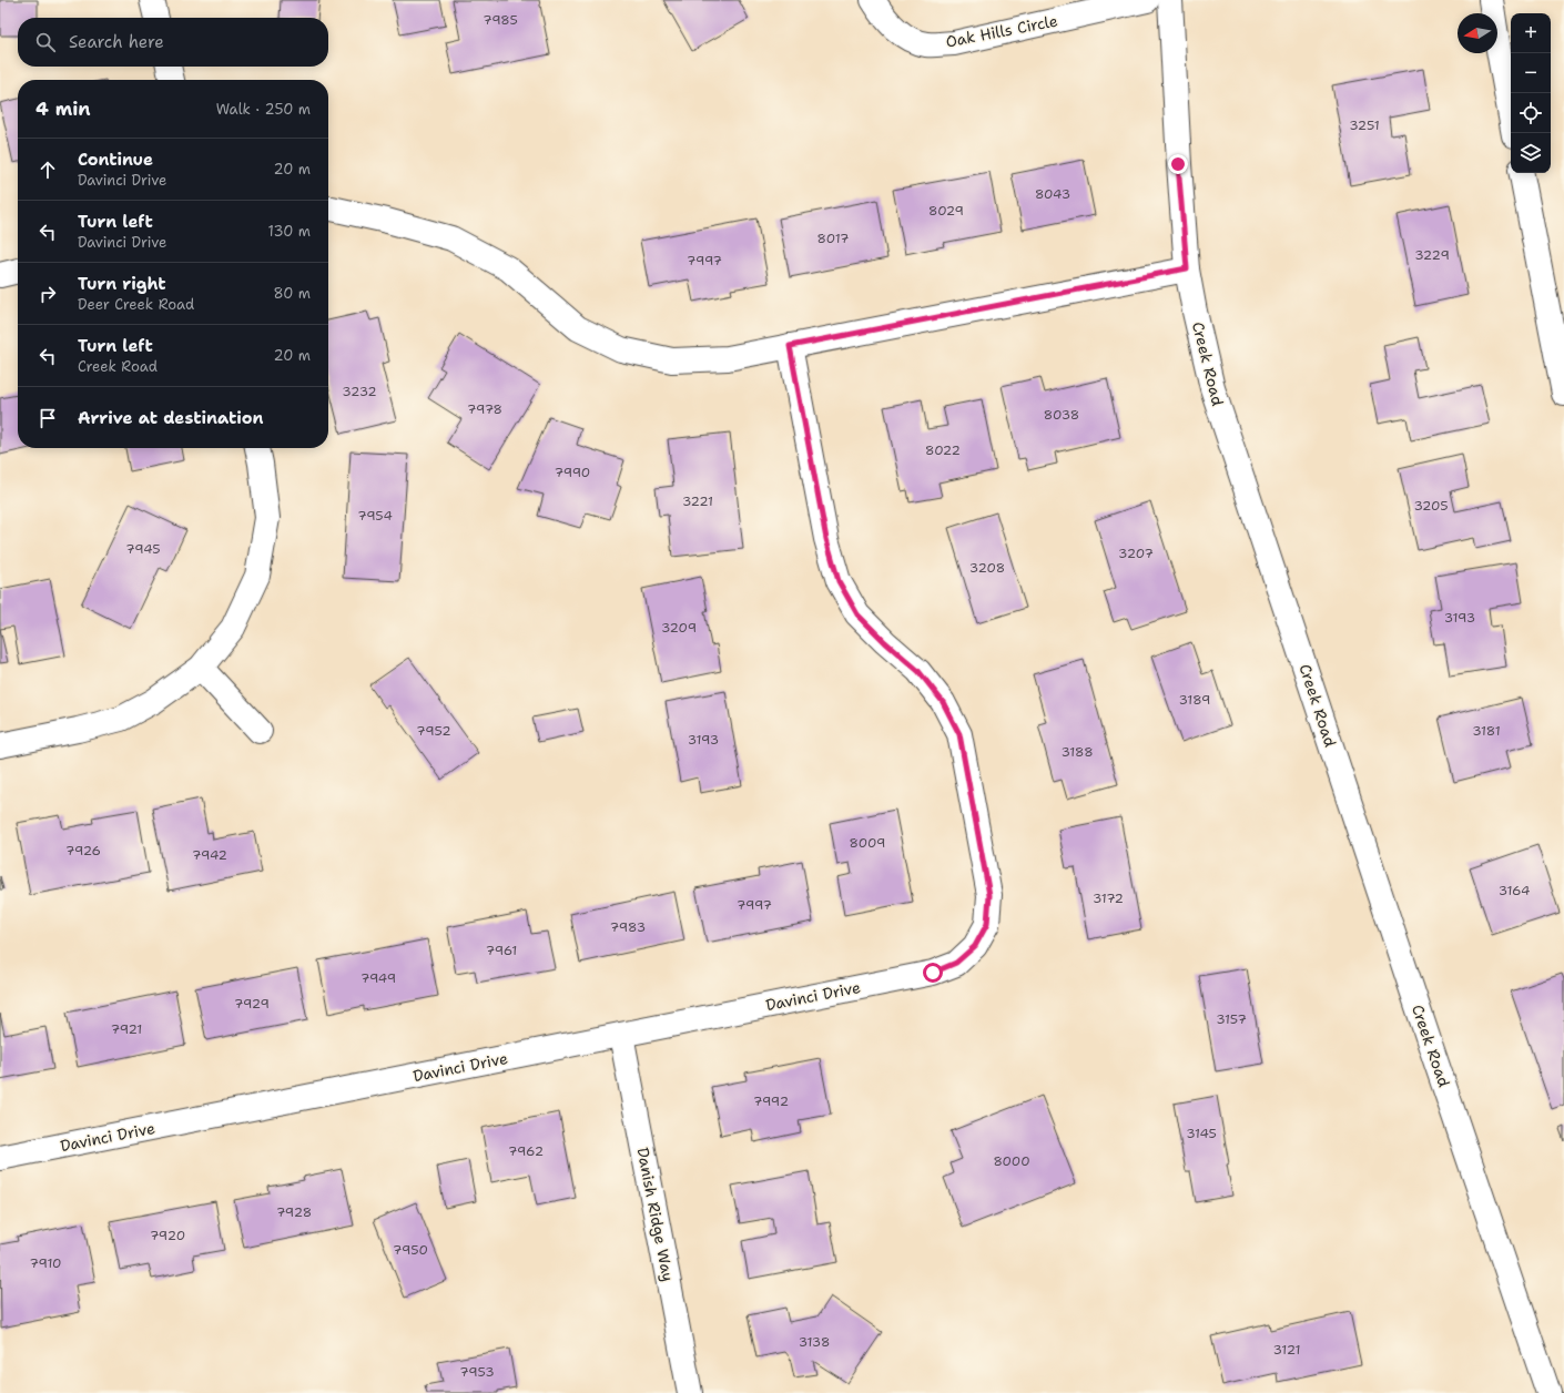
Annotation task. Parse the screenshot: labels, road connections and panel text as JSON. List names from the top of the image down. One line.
{"streets":{"street":["Oak Hills Circle","Creek Road","Davinci Drive","Danish Ridge Way"]},"crossings":[["Davinci Drive","Danish Ridge Way"]],"house_numbers":["7985","3251","8043","8029","8017","3229","7997","3232","7978","8038","8022","7990","3221","3205","7954","7945","3207","3208","3193","3209","3189","7952","3181","3193","3188","8009","7926","7942","3164","3172","7997","7983","7961","7949","7929","3157","7921","7992","3145","7962","8000","7928","7920","7950","7910","3138","3121","7953"],"north":"left","page":{"map_buttons":["+","−"],"search":"Search here","heading":["4 min","Walk · 250 m"],"list":[["Continue","Davinci Drive","20 m"],["Turn left","Davinci Drive","130 m"],["Turn right","Deer Creek Road","80 m"],["Turn left","Creek Road","20 m"],"Arrive at destination"]}}
